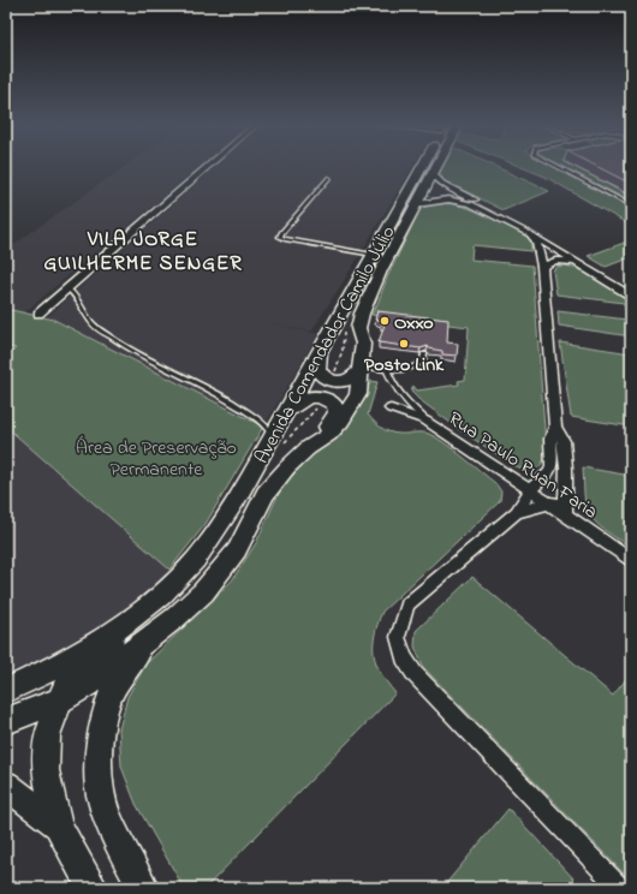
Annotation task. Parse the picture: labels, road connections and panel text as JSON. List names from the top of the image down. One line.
{"streets":{"main road":["Avenida Comendador Camilo Júlio"],"street":["Rua Paulo Ruan Faria"]},"districts":["VILA JORGE GUILHERME SENGER"],"parks":["Área de Preservação Permanente"],"places":["Oxxo","Posto Link"]}
